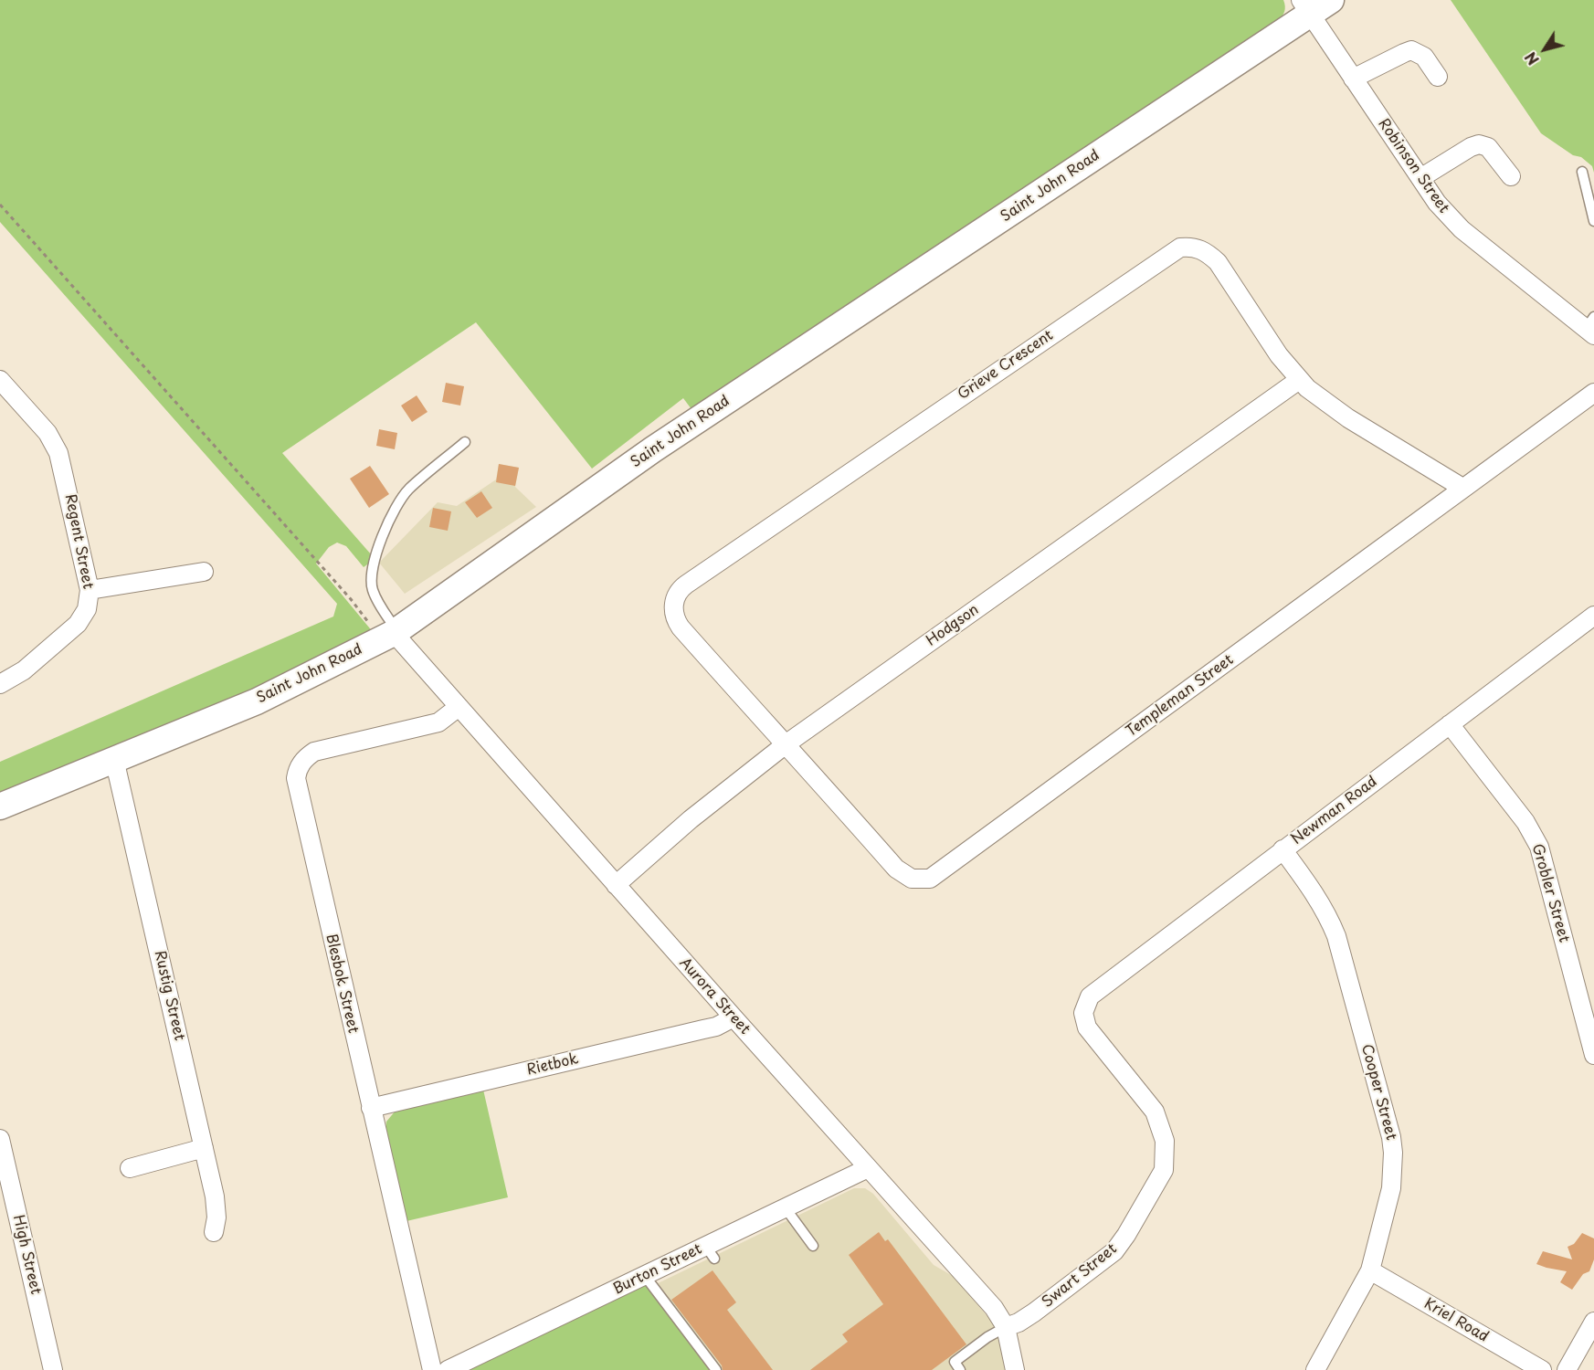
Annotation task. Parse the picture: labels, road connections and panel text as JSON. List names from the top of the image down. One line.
{"streets":{"main road":["Saint John Road"],"street":["Robinson Street","Grieve Crescent","Regent Street","Hodgson","Templeman Street","Newman Road","Grobler Street","Blesbok Street","Rustig Street","Aurora Street","Rietbok","Cooper Street","High Street","Burton Street","Swart Street","Kriel Road"]},"crossings":[["Robinson Street","Saint John Road"],["Saint John Road","Rustig Street"],["Saint John Road","Aurora Street"],["Grieve Crescent","Hodgson"],["Grieve Crescent","Templeman Street"],["Hodgson","Templeman Street"],["Hodgson","Aurora Street"],["Newman Road","Grobler Street"],["Newman Road","Cooper Street"],["Newman Road","Swart Street"],["Blesbok Street","Aurora Street"],["Blesbok Street","Rietbok"],["Aurora Street","Rietbok"],["Aurora Street","Burton Street"],["Aurora Street","Swart Street"],["Cooper Street","Kriel Road"]],"north":"bottom left"}
